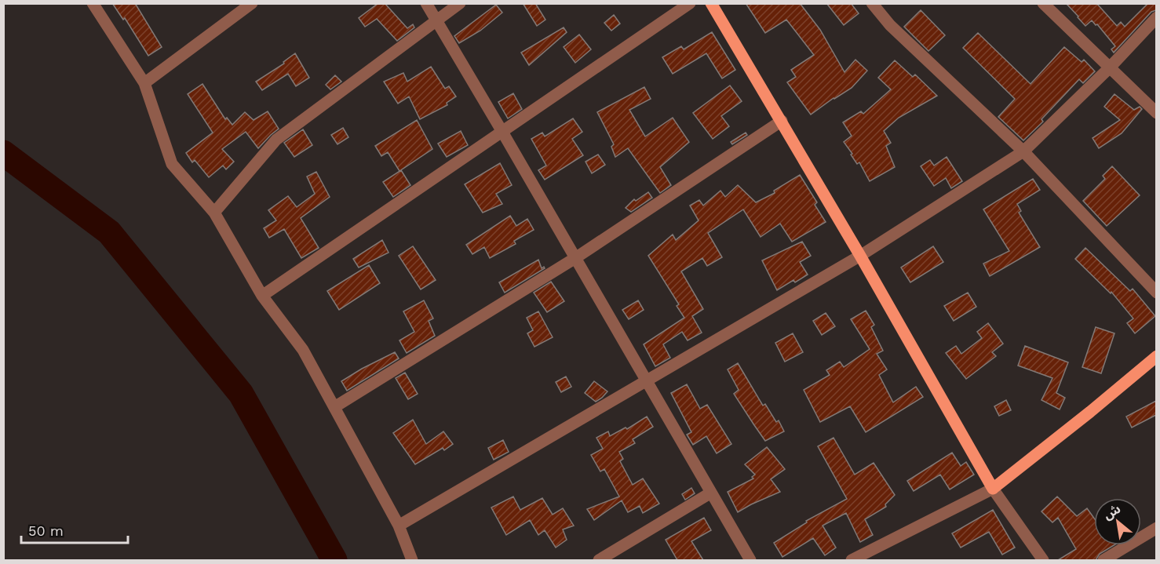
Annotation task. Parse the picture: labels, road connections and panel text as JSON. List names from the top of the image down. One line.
{"scale_bar":"50 m","north":"top left"}
